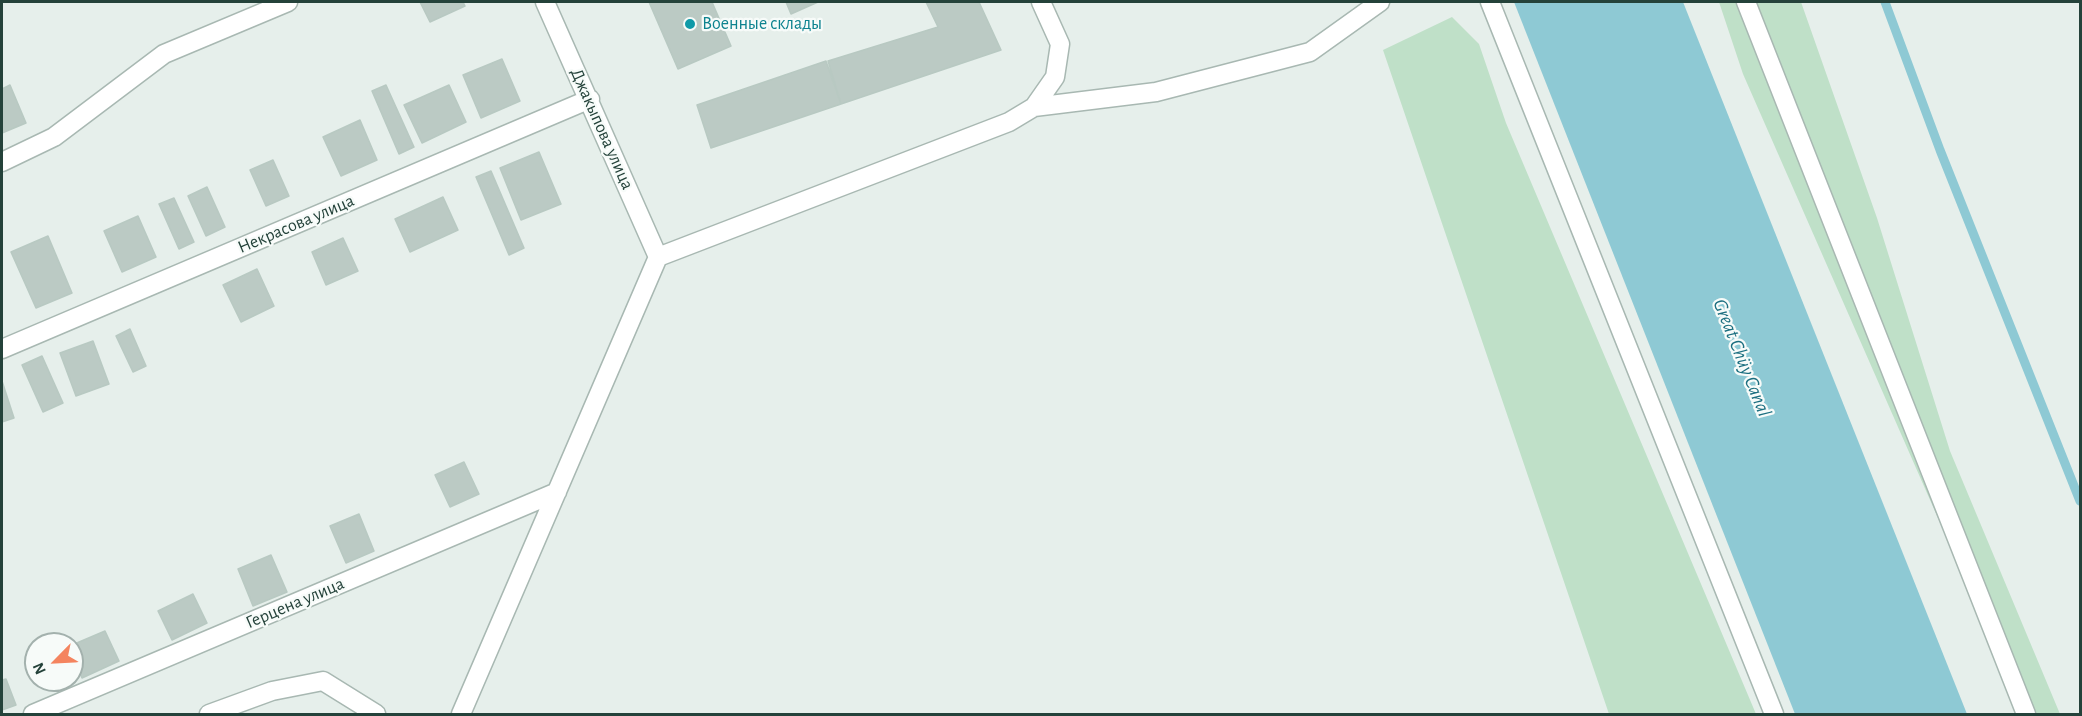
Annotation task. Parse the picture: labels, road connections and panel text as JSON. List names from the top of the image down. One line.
{"streets":{"street":["Джакыпова улица","Некрасова улица","Герцена улица"]},"crossings":[["Джакыпова улица","Некрасова улица"]],"water":["Great Chüy Canal"],"places":["Военные склады"],"north":"bottom left"}
